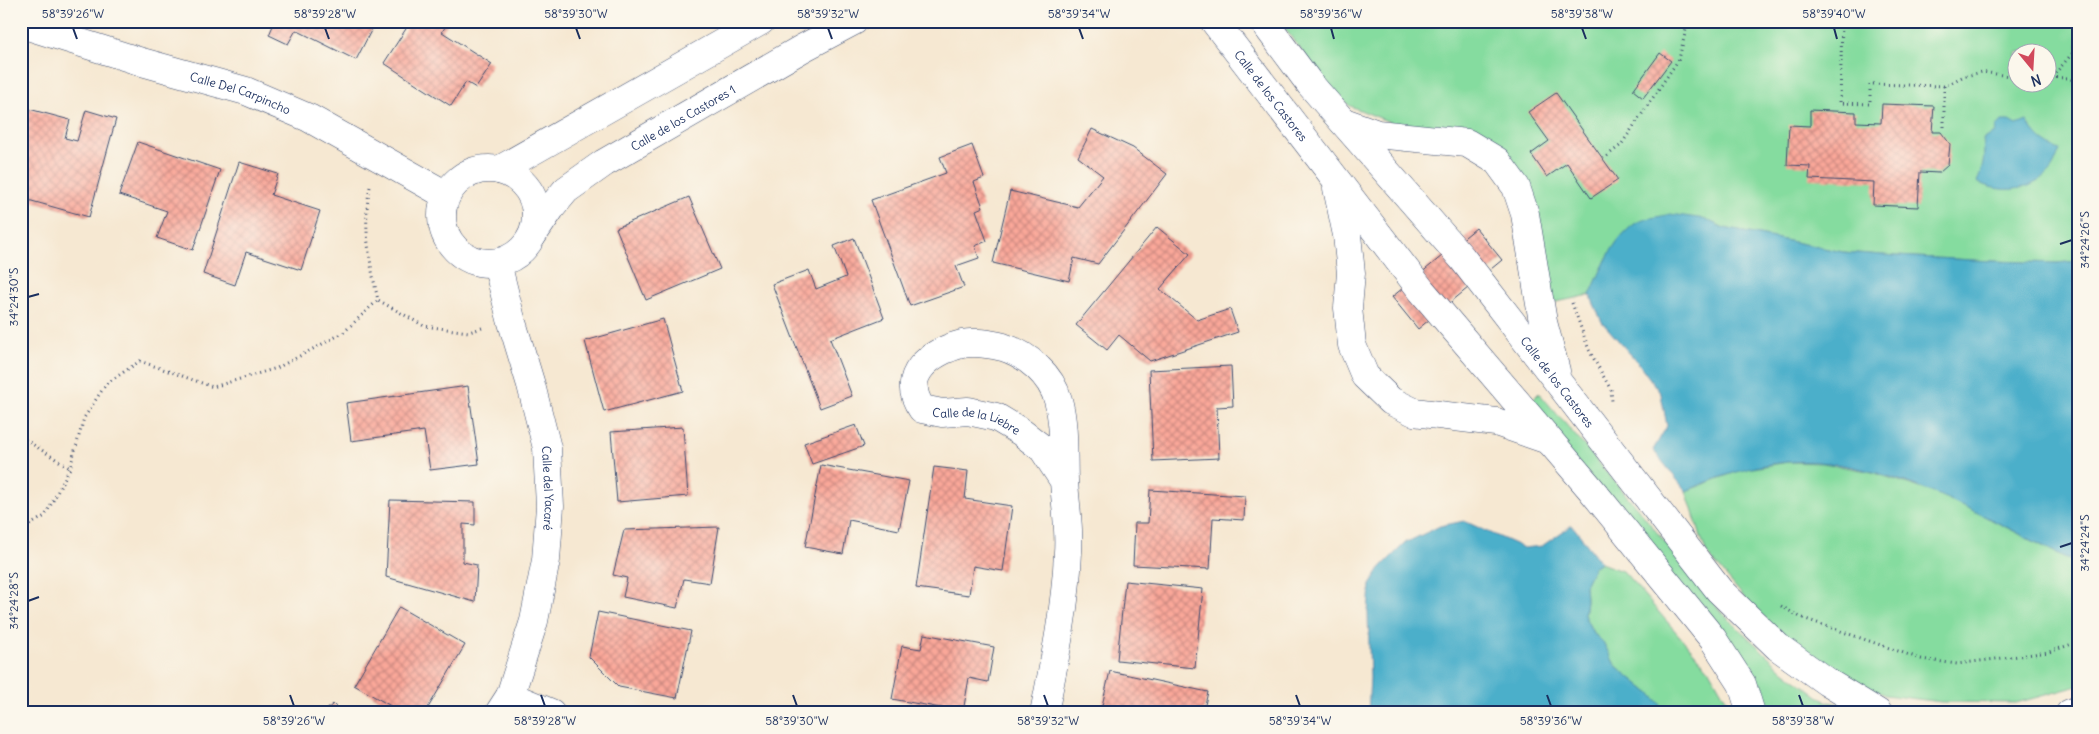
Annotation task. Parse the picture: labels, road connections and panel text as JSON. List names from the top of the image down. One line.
{"streets":{"street":["Calle Del Carpincho","Calle de los Castores","Calle de los Castores 1","Calle de la Liebre","Calle del Yacaré"]},"crossings":[["Calle Del Carpincho","Calle de los Castores 1"],["Calle Del Carpincho","Calle del Yacaré"],["Calle de los Castores 1","Calle del Yacaré"]],"north":"bottom","coordinates":["58°39'26\"W","58°39'28\"W","58°39'30\"W","58°39'32\"W","58°39'34\"W","58°39'36\"W","58°39'38\"W","58°39'40\"W","34°24'26\"S","34°24'30\"S","34°24'24\"S","34°24'28\"S"]}
